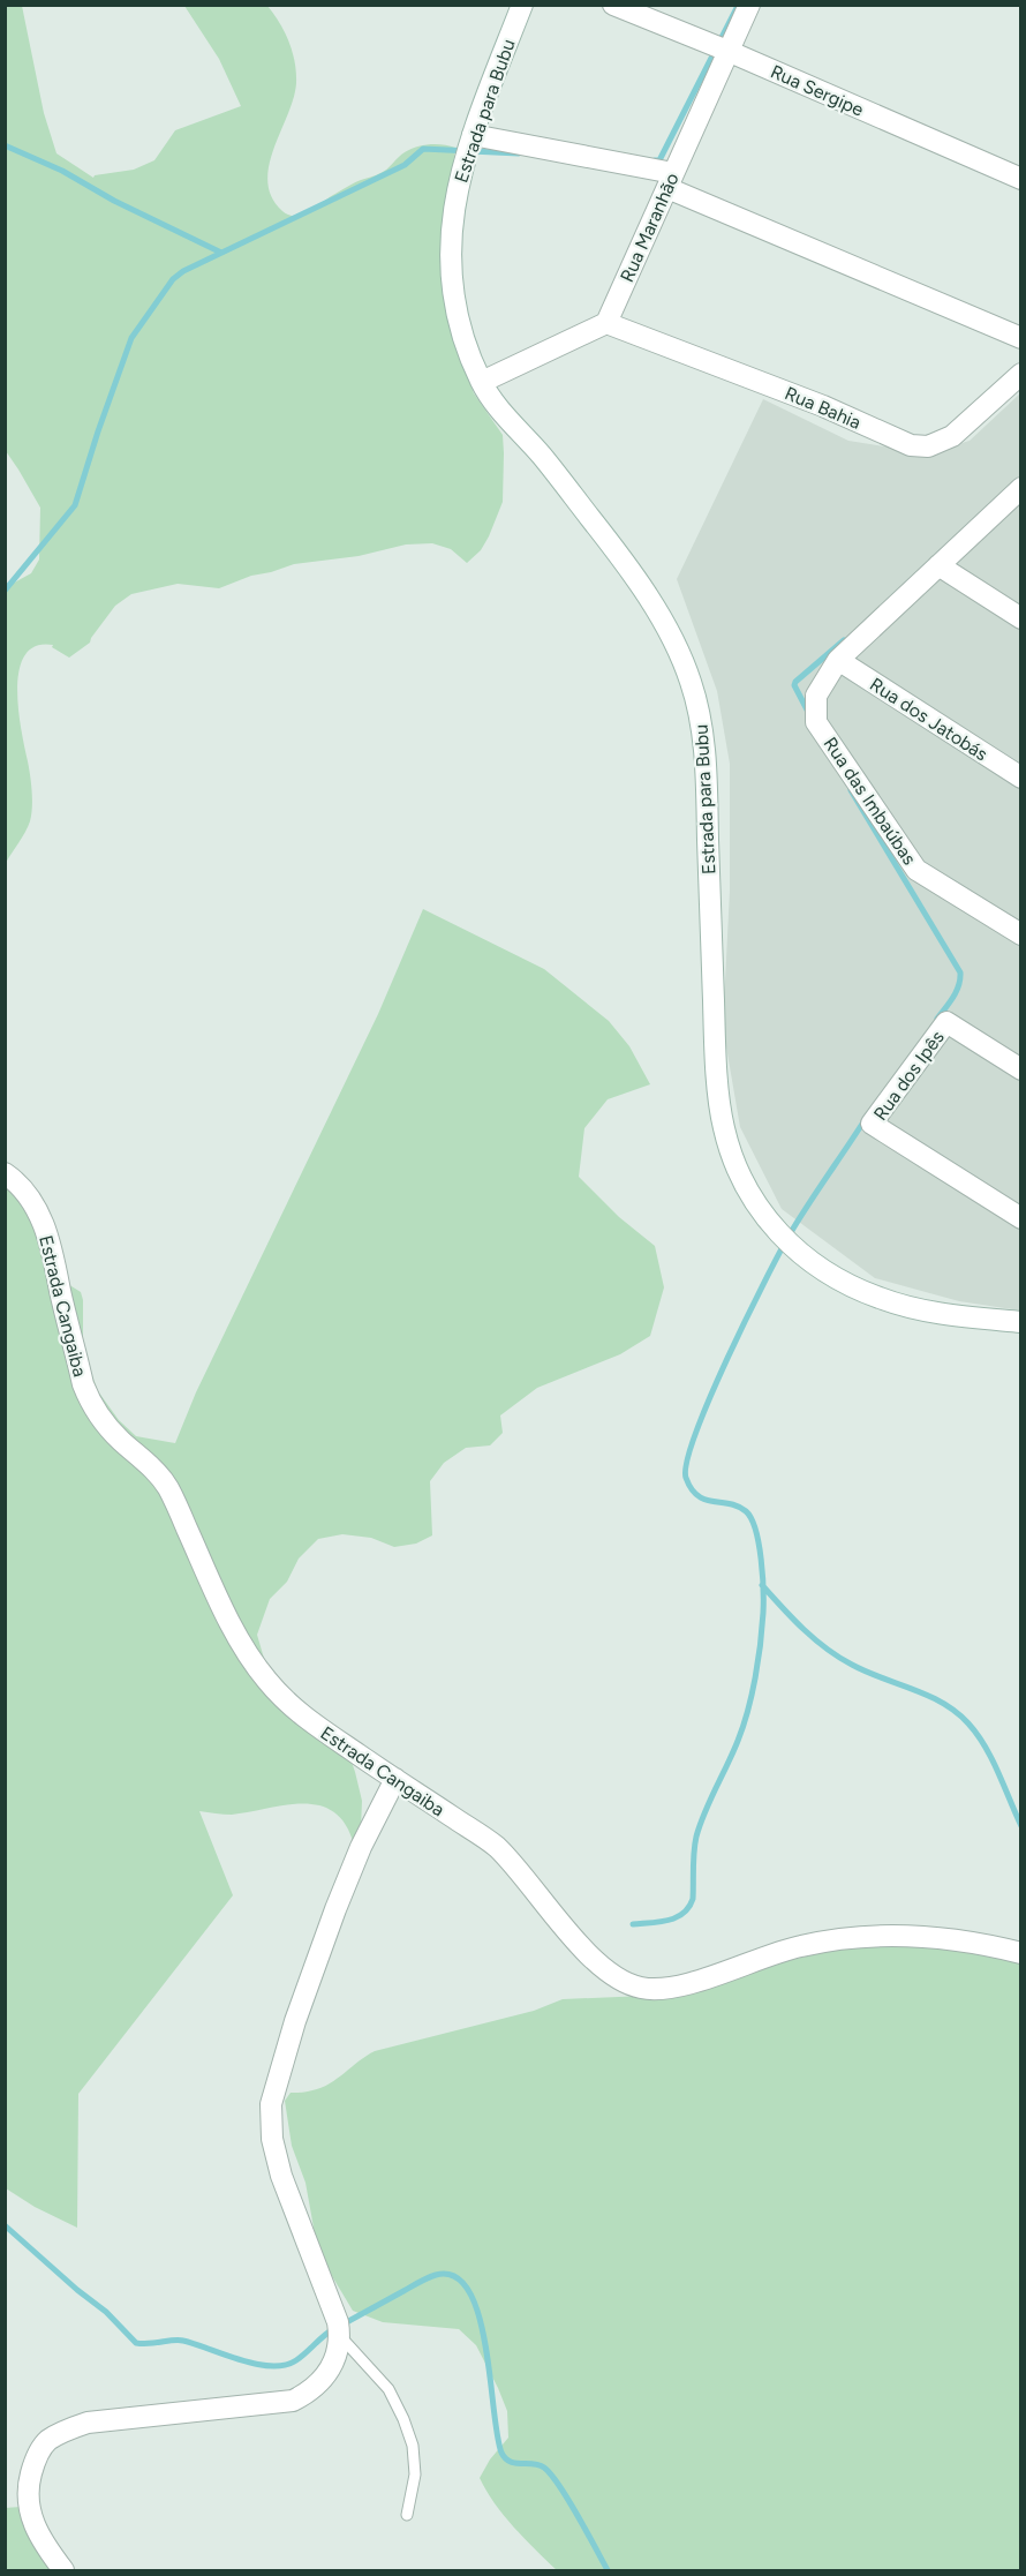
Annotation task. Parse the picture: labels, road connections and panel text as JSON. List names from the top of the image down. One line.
{"streets":{"street":["Rua Sergipe","Estrada para Bubu","Rua Maranhão","Rua Bahia","Rua dos Jatobás","Rua das Imbaúbas","Rua dos Ipês","Estrada Cangaiba"]},"crossings":[["Rua Sergipe","Rua Maranhão"],["Rua Maranhão","Rua Bahia"],["Rua dos Jatobás","Rua das Imbaúbas"]]}
